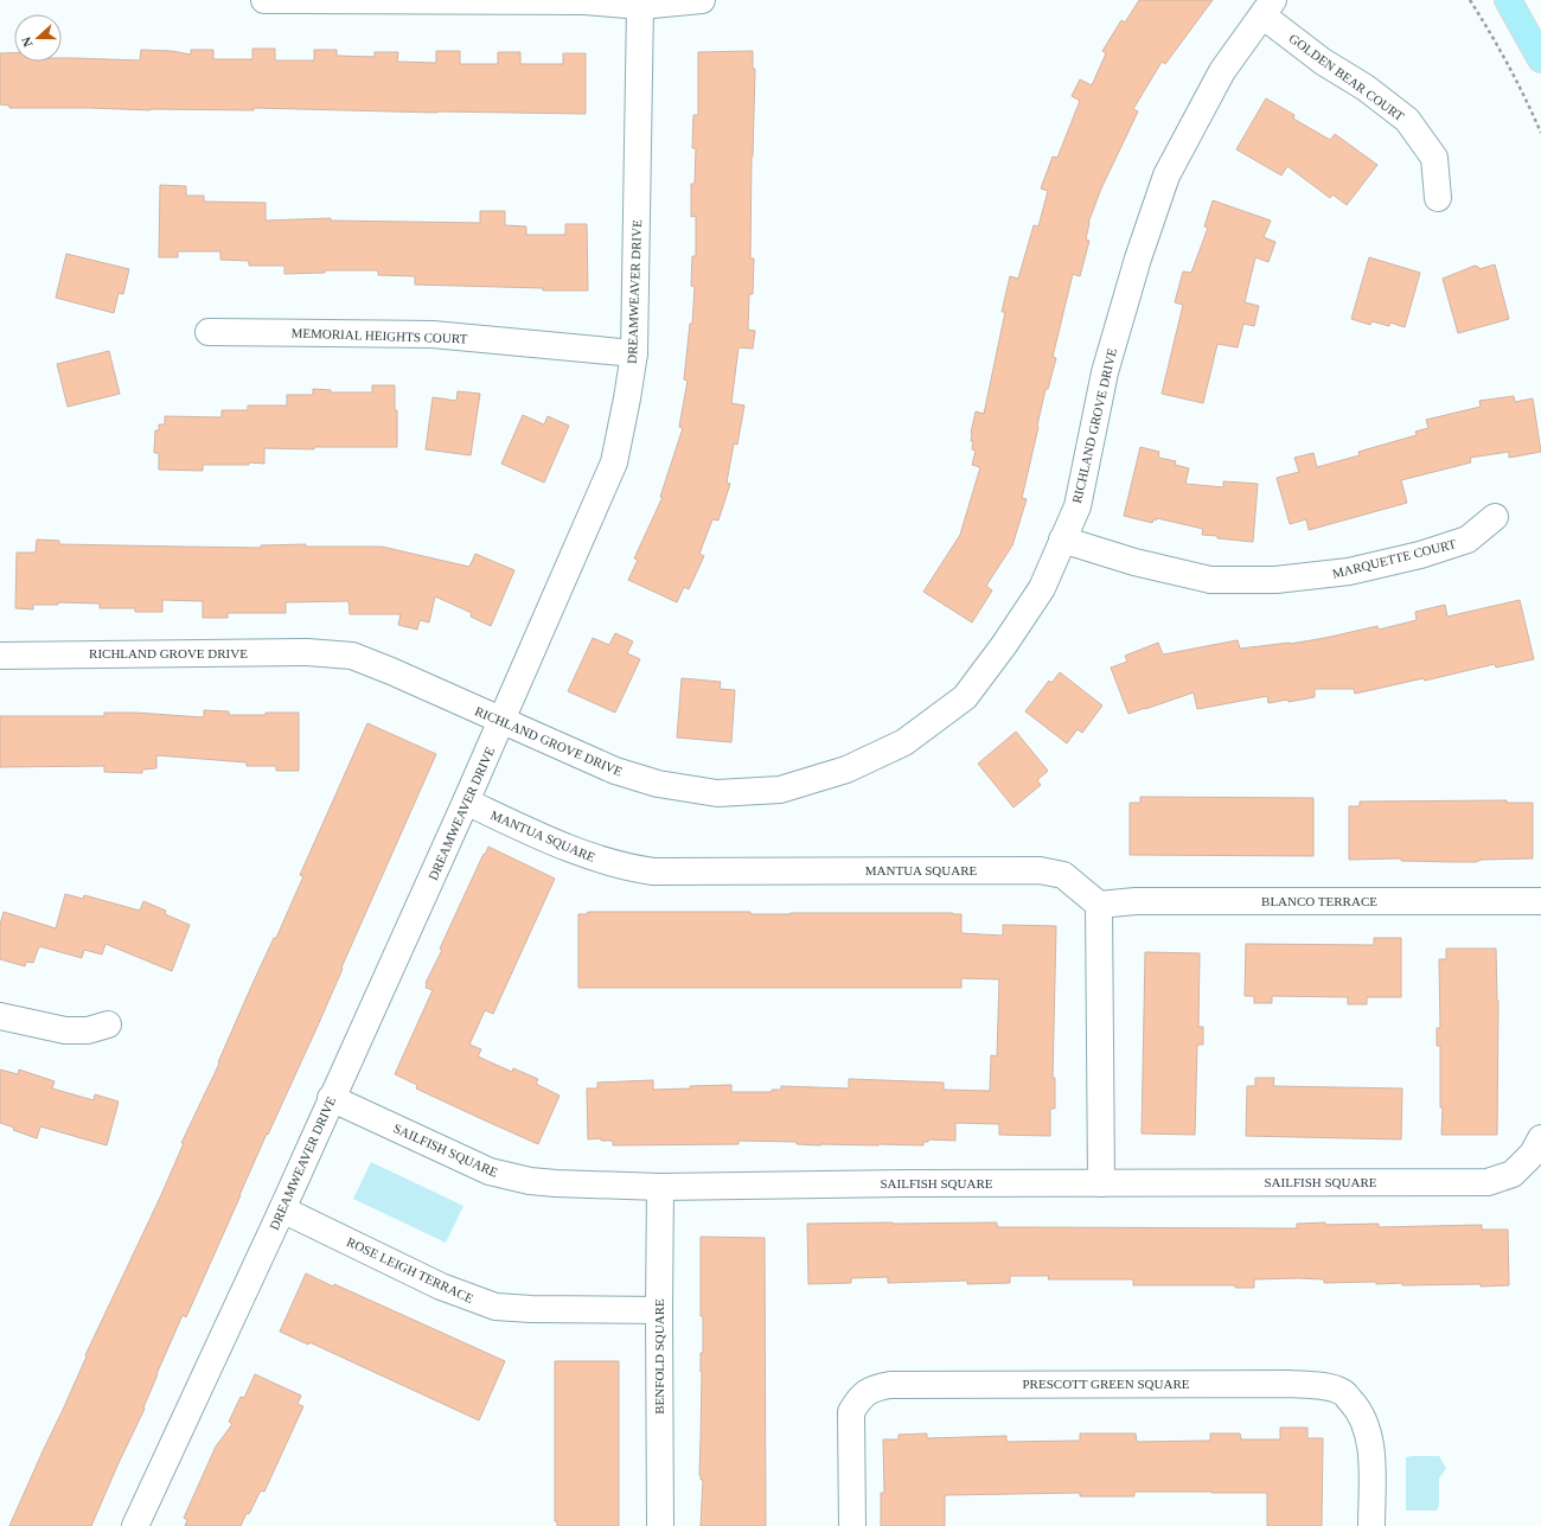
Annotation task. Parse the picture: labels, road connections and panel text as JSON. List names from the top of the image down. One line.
{"streets":{"street":["GOLDEN BEAR COURT","DREAMWEAVER DRIVE","MEMORIAL HEIGHTS COURT","RICHLAND GROVE DRIVE","MARQUETTE COURT","MANTUA SQUARE","BLANCO TERRACE","SAILFISH SQUARE","ROSE LEIGH TERRACE","BENFOLD SQUARE","PRESCOTT GREEN SQUARE"]},"crossings":[["GOLDEN BEAR COURT","RICHLAND GROVE DRIVE"],["DREAMWEAVER DRIVE","MEMORIAL HEIGHTS COURT"],["DREAMWEAVER DRIVE","RICHLAND GROVE DRIVE"],["DREAMWEAVER DRIVE","MANTUA SQUARE"],["DREAMWEAVER DRIVE","SAILFISH SQUARE"],["DREAMWEAVER DRIVE","ROSE LEIGH TERRACE"],["RICHLAND GROVE DRIVE","MARQUETTE COURT"],["MANTUA SQUARE","BLANCO TERRACE"],["SAILFISH SQUARE","BENFOLD SQUARE"],["ROSE LEIGH TERRACE","BENFOLD SQUARE"]],"north":"left"}
